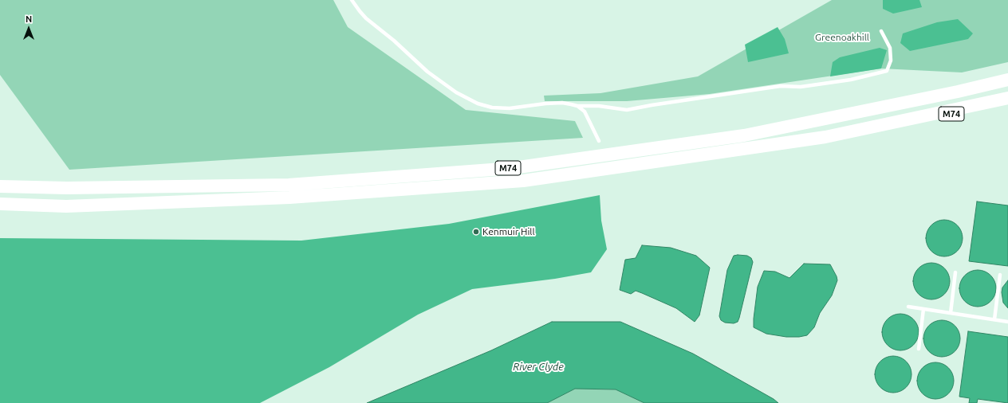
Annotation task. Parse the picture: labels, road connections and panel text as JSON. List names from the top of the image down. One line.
{"streets":{"highway":["M74"]},"water":["River Clyde"],"parks":["Greenoakhill"],"places":["Kenmuir Hill"],"north":"top"}
